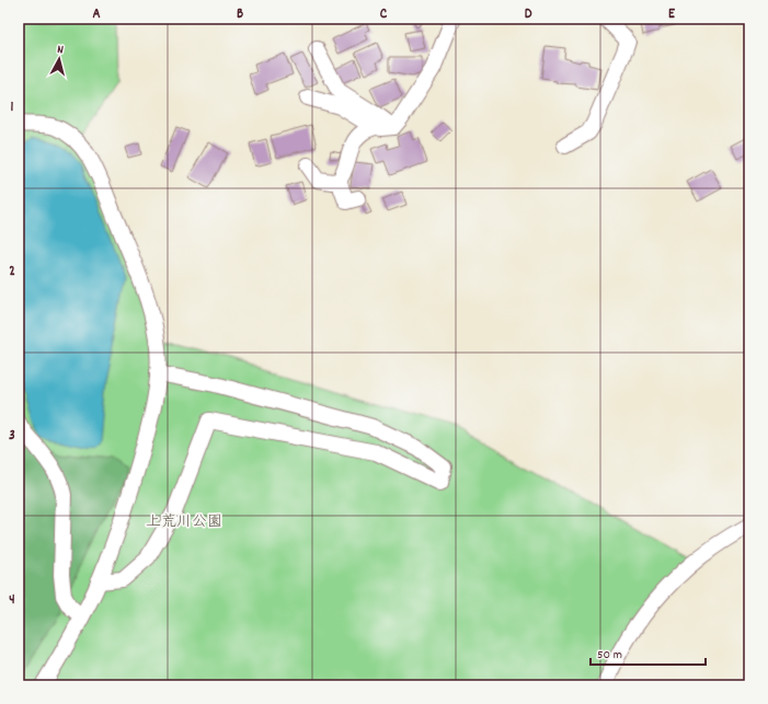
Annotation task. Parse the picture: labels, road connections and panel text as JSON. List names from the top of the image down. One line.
{"parks":["上荒川公園"],"scale_bar":"50 m","north":"top","grid":{"columns":["A","B","C","D","E"],"rows":["1","2","3","4"]}}
